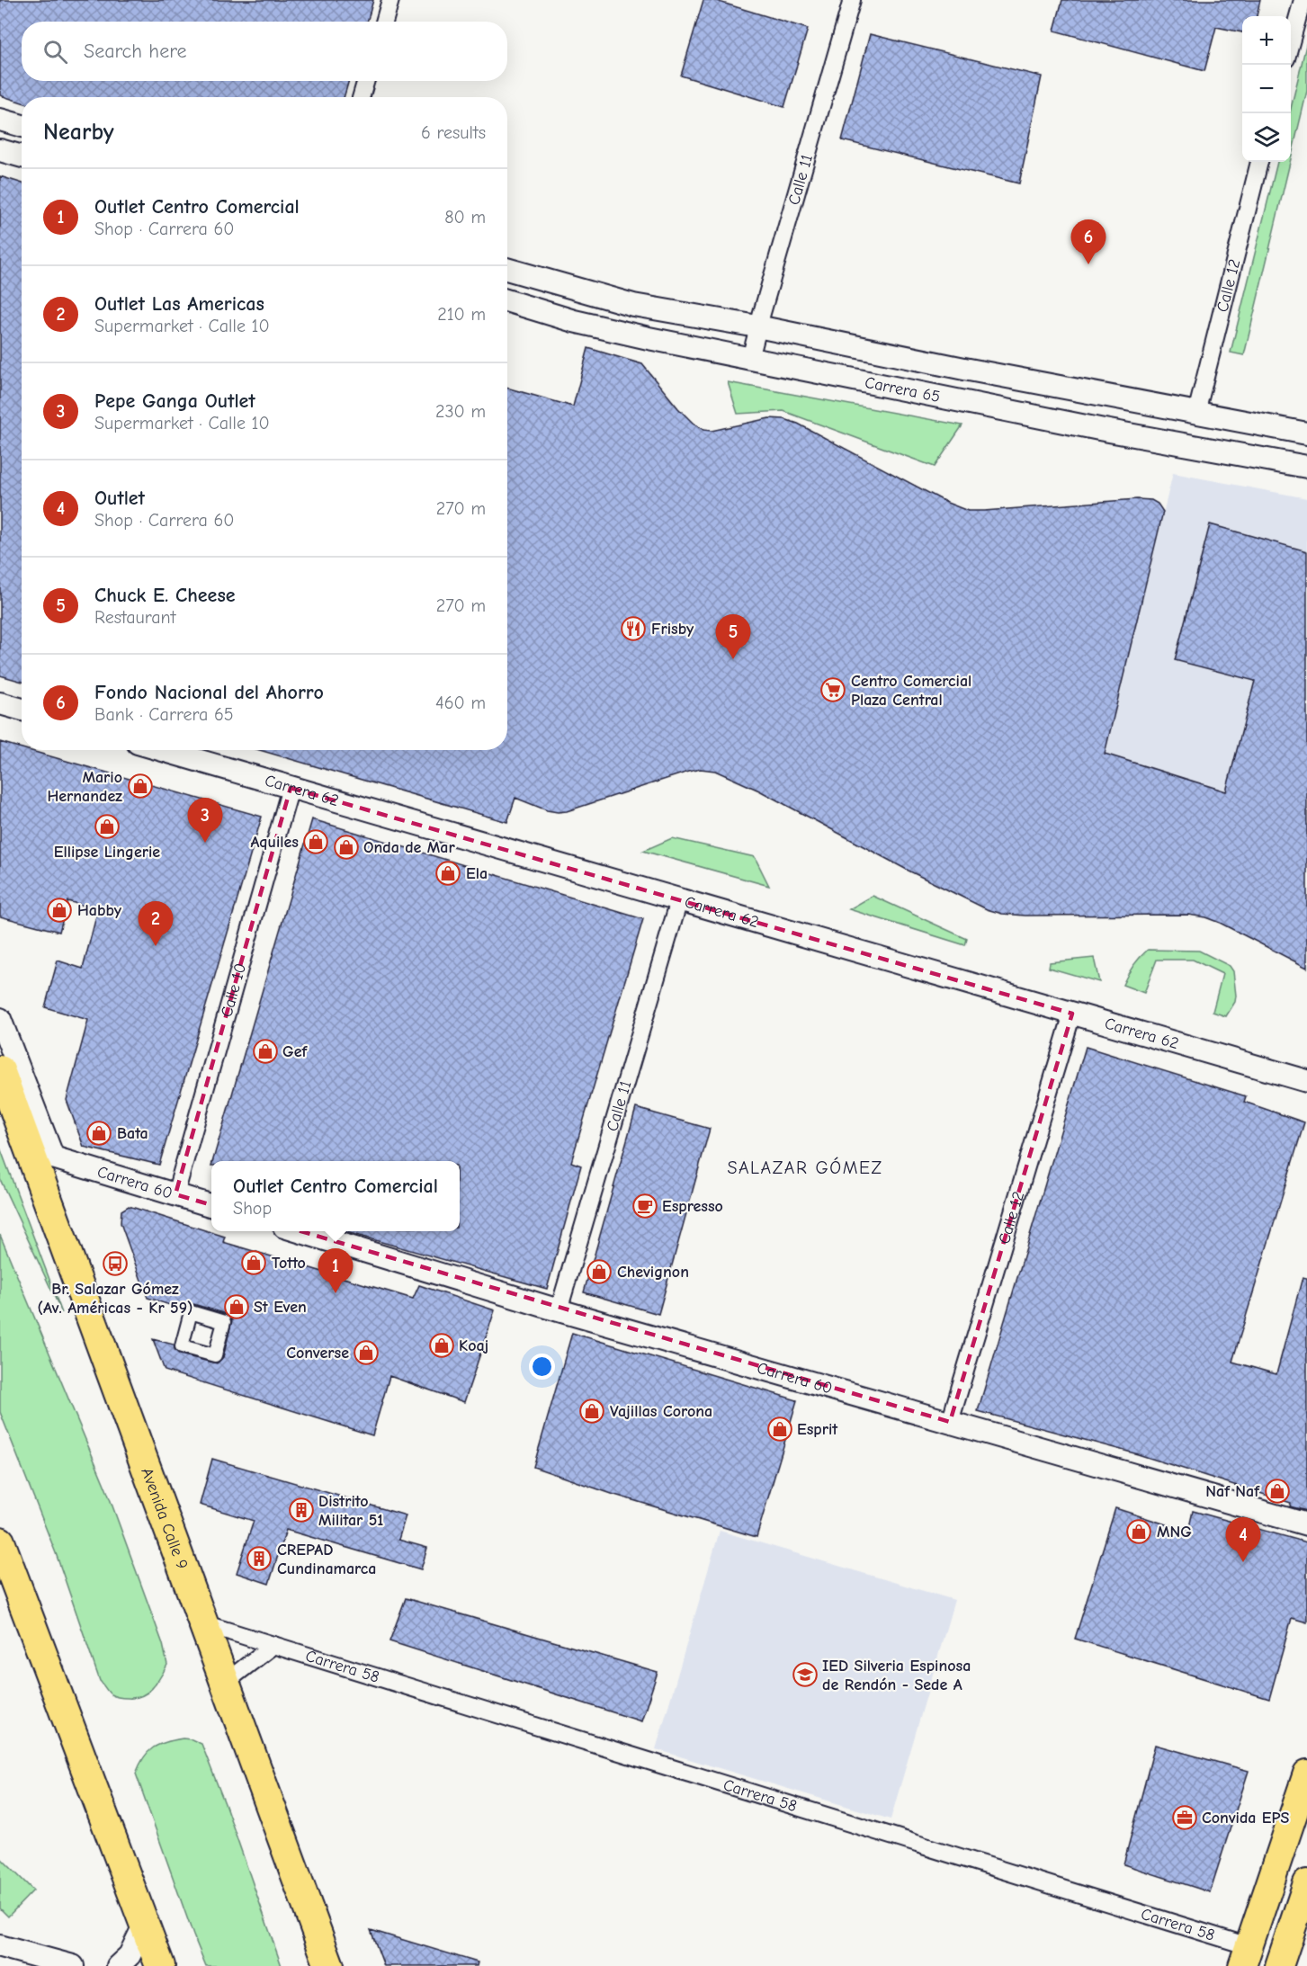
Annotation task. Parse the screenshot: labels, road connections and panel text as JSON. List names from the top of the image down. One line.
{"streets":{"highway":["Avenida Calle 9"],"street":["Calle 11","Calle 12","Carrera 65","Carrera 62","Calle 10","Carrera 60","Carrera 58"]},"crossings":[["Calle 11","Carrera 65"],["Calle 11","Carrera 62"],["Calle 11","Carrera 60"],["Calle 12","Carrera 65"],["Calle 12","Carrera 62"],["Calle 12","Carrera 60"],["Carrera 62","Calle 10"],["Calle 10","Carrera 60"],["Avenida Calle 9","Carrera 58"]],"districts":["SALAZAR GÓMEZ"],"places":{"restaurant":["Frisby"],"supermarket":["Centro Comercial Plaza Central"],"shop":["Mario Hernandez","Ellipse Lingerie","Aquiles","Onda de Mar","Ela","Habby","Gef","Bata","Totto","Chevignon","St Even","Koaj","Converse","Vajillas Corona","Esprit","Naf Naf","MNG"],"cafe":["Espresso"],"bus stop":["Br. Salazar Gómez (Av. Américas - Kr 59)"],"building":["Distrito Militar 51","CREPAD Cundinamarca"],"school or university":["IED Silveria Espinosa de Rendón - Sede A"],"office":["Convida EPS"]},"page":{"map_buttons":["+","−"],"search":"Search here","heading":["Nearby","6 results"],"list":[{"mark":"1","name":"Outlet Centro Comercial","note":"Shop · Carrera 60","value":"80 m"},{"mark":"2","name":"Outlet Las Americas","note":"Supermarket · Calle 10","value":"210 m"},{"mark":"3","name":"Pepe Ganga Outlet","note":"Supermarket · Calle 10","value":"230 m"},{"mark":"4","name":"Outlet","note":"Shop · Carrera 60","value":"270 m"},{"mark":"5","name":"Chuck E. Cheese","note":"Restaurant","value":"270 m"},{"mark":"6","name":"Fondo Nacional del Ahorro","note":"Bank · Carrera 65","value":"460 m"}],"pins":["6","5","3","2","1","4"],"popup":["Outlet Centro Comercial","Shop"]}}
